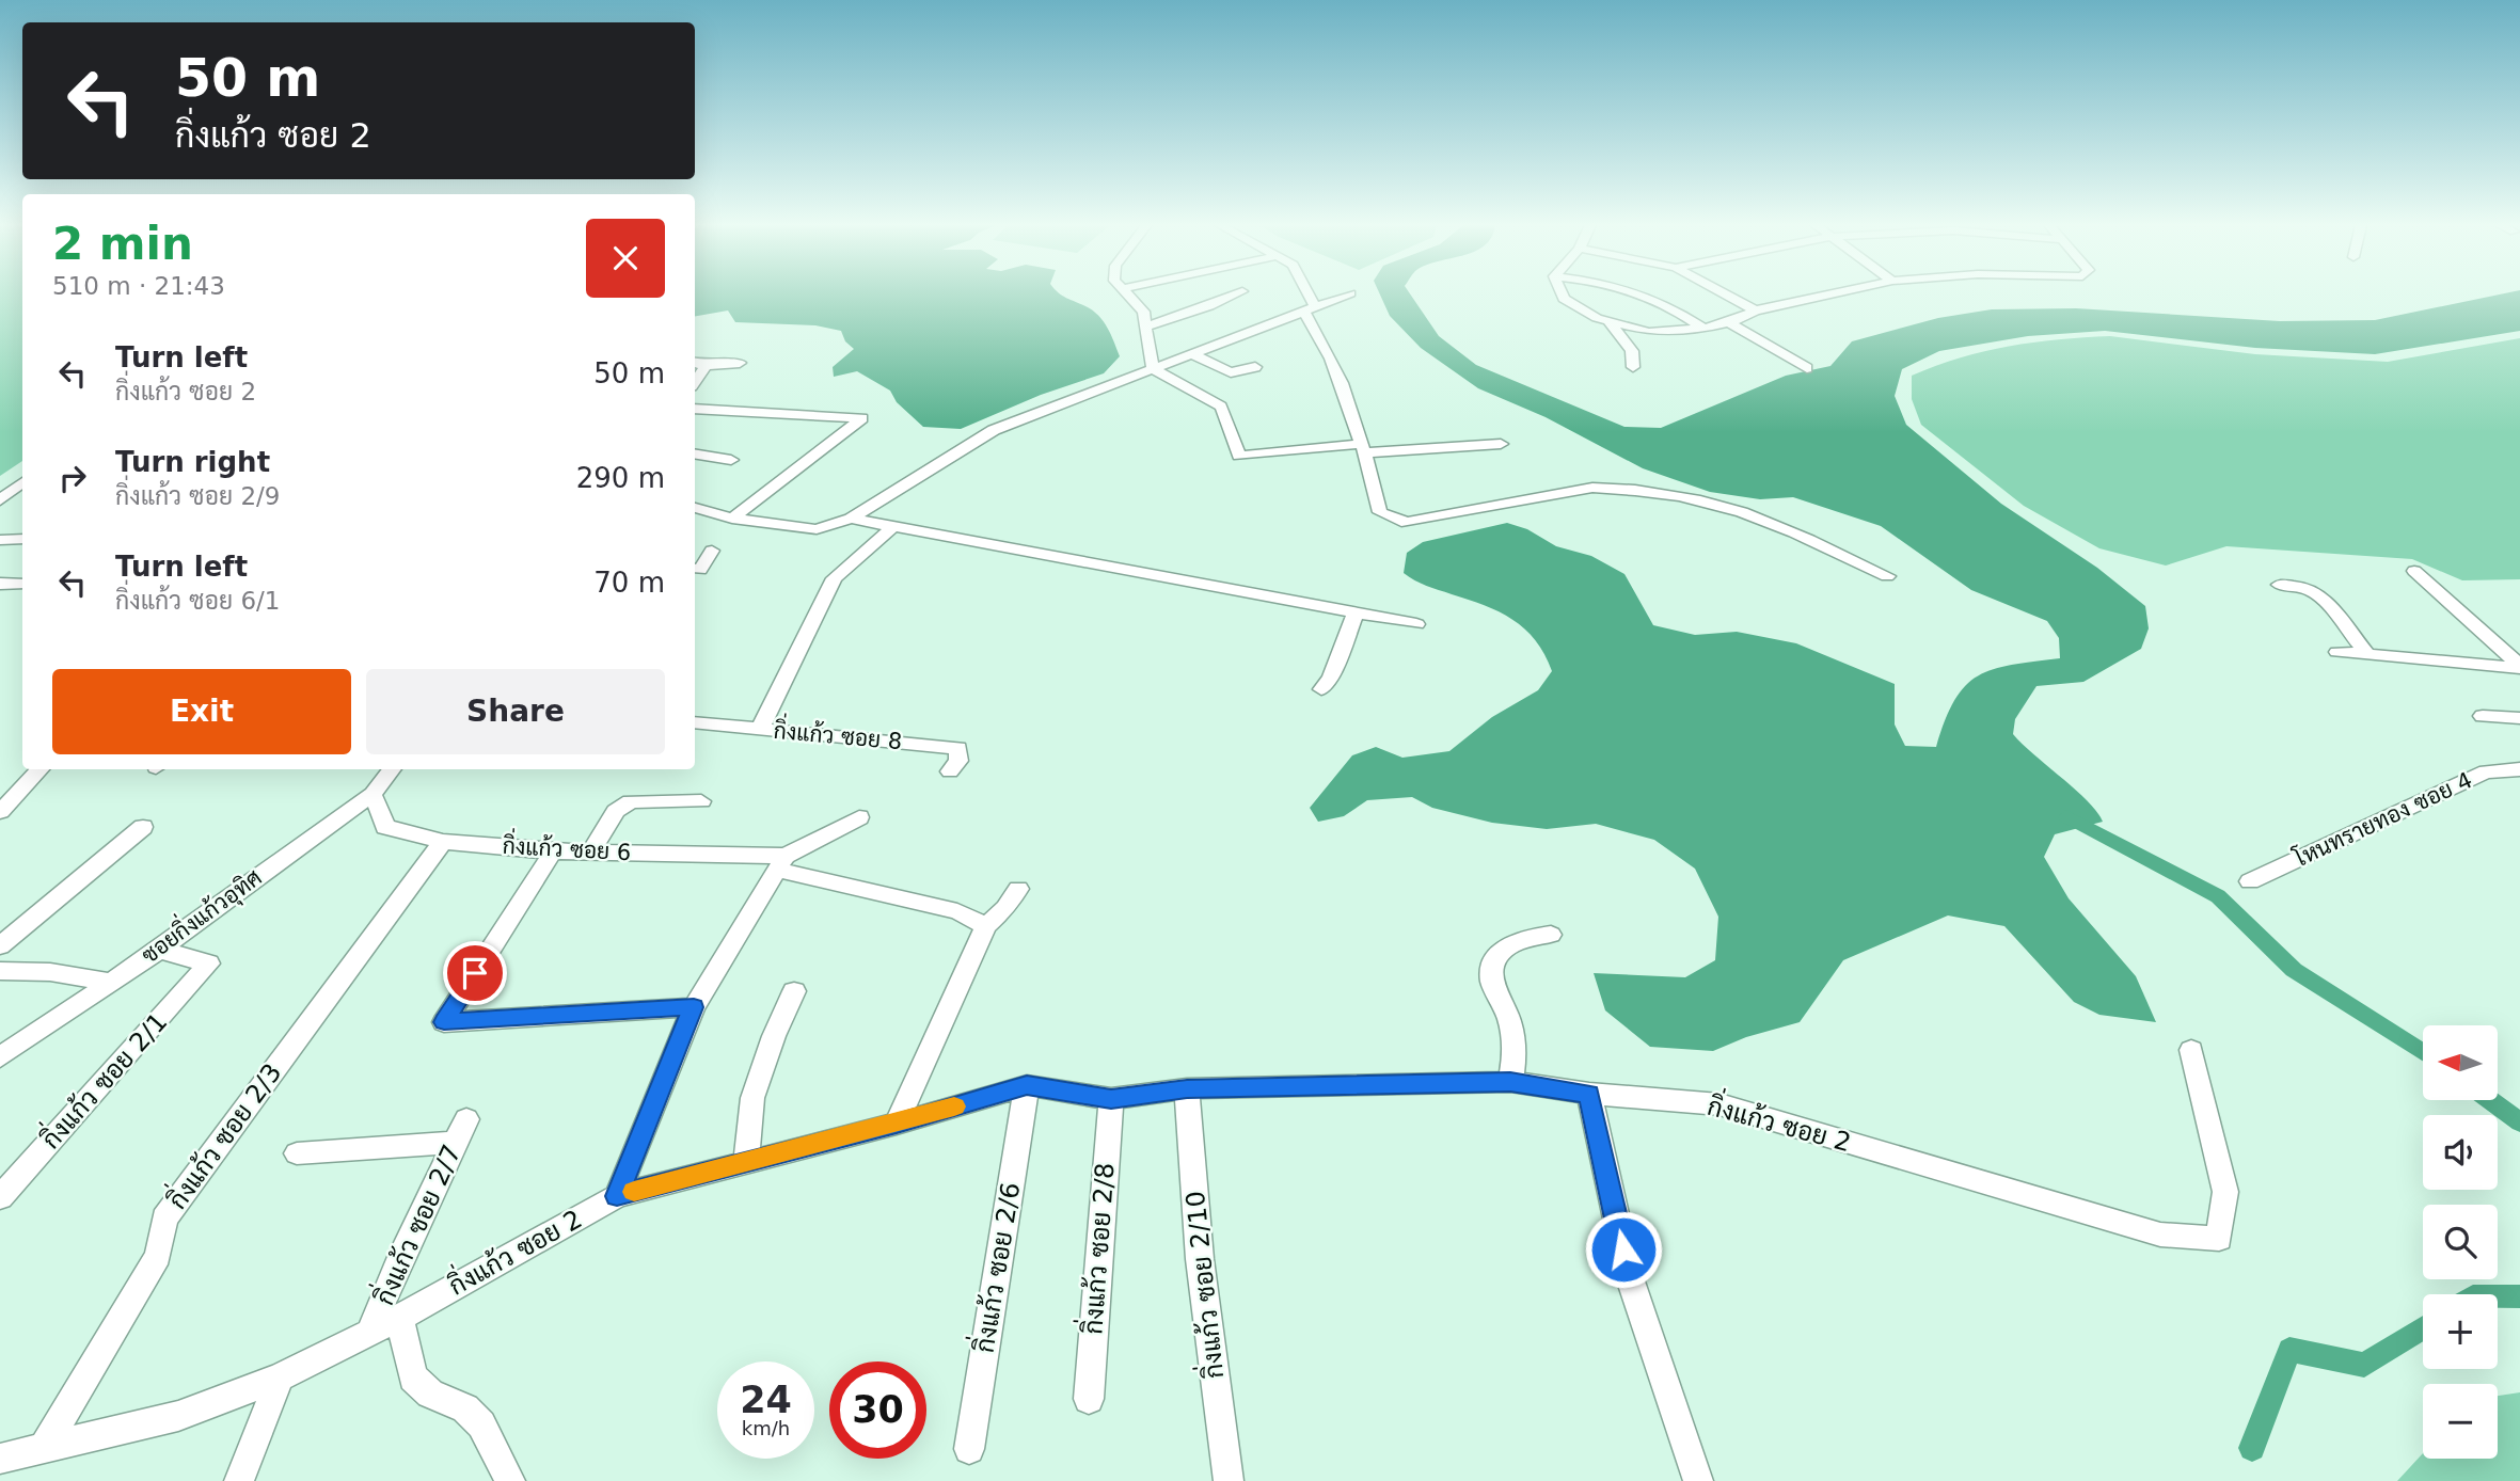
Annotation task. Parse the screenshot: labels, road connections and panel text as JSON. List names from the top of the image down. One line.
{"streets":{"street":["กิ่งแก้ว ซอย 8","โหนทรายทอง ซอย 4","กิ่งแก้ว ซอย 6","ซอยกิ่งแก้วอุทิศ","กิ่งแก้ว ซอย 2/1","กิ่งแก้ว ซอย 2","กิ่งแก้ว ซอย 2/3","กิ่งแก้ว ซอย 2/7","กิ่งแก้ว ซอย 2/8","กิ่งแก้ว ซอย 2/6","กิ่งแก้ว ซอย 2/10"]},"crossings":[["กิ่งแก้ว ซอย 6","ซอยกิ่งแก้วอุทิศ"],["กิ่งแก้ว ซอย 6","กิ่งแก้ว ซอย 2/3"],["ซอยกิ่งแก้วอุทิศ","กิ่งแก้ว ซอย 2/1"],["กิ่งแก้ว ซอย 2","กิ่งแก้ว ซอย 2/3"],["กิ่งแก้ว ซอย 2","กิ่งแก้ว ซอย 2/7"],["กิ่งแก้ว ซอย 2","กิ่งแก้ว ซอย 2/8"],["กิ่งแก้ว ซอย 2","กิ่งแก้ว ซอย 2/6"],["กิ่งแก้ว ซอย 2","กิ่งแก้ว ซอย 2/10"]],"north":"left","page":{"turn":["50 m","กิ่งแก้ว ซอย 2"],"heading":["2 min","510 m · 21:43"],"list":[{"name":"Turn left","note":"กิ่งแก้ว ซอย 2","value":"50 m"},{"name":"Turn right","note":"กิ่งแก้ว ซอย 2/9","value":"290 m"},{"name":"Turn left","note":"กิ่งแก้ว ซอย 6/1","value":"70 m"}],"buttons":["Exit","Share"],"map_buttons":["+","−"],"speed":"24 km/h","limit":"30"}}
